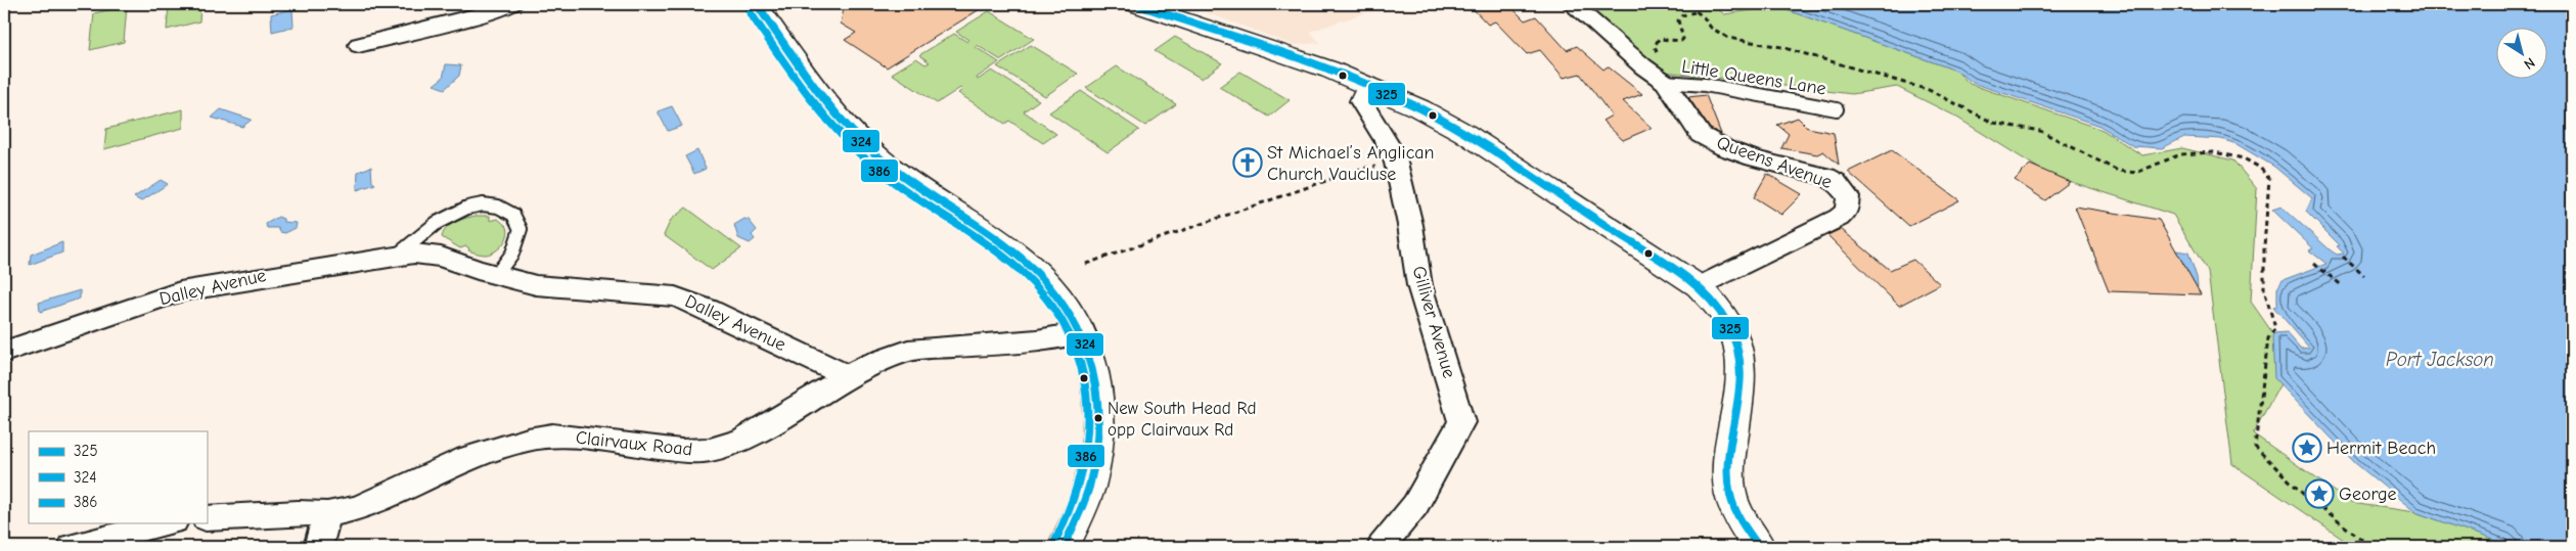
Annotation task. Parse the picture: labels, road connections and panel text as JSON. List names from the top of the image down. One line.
{"streets":{"street":["Queens Avenue","Dalley Avenue","Gilliver Avenue","Clairvaux Road"],"lane":["Little Queens Lane"]},"crossings":[["Little Queens Lane","Queens Avenue"],["Dalley Avenue","Clairvaux Road"]],"water":["Port Jackson"],"places":{"church":["St Michael’s Anglican Church Vaucluse"],"other":["New South Head Rd opp Clairvaux Rd"],"place":["Hermit Beach","George"]},"lines":["transit line 325","transit line 324","transit line 386"],"legend":["325","324","386"],"north":"bottom right"}
